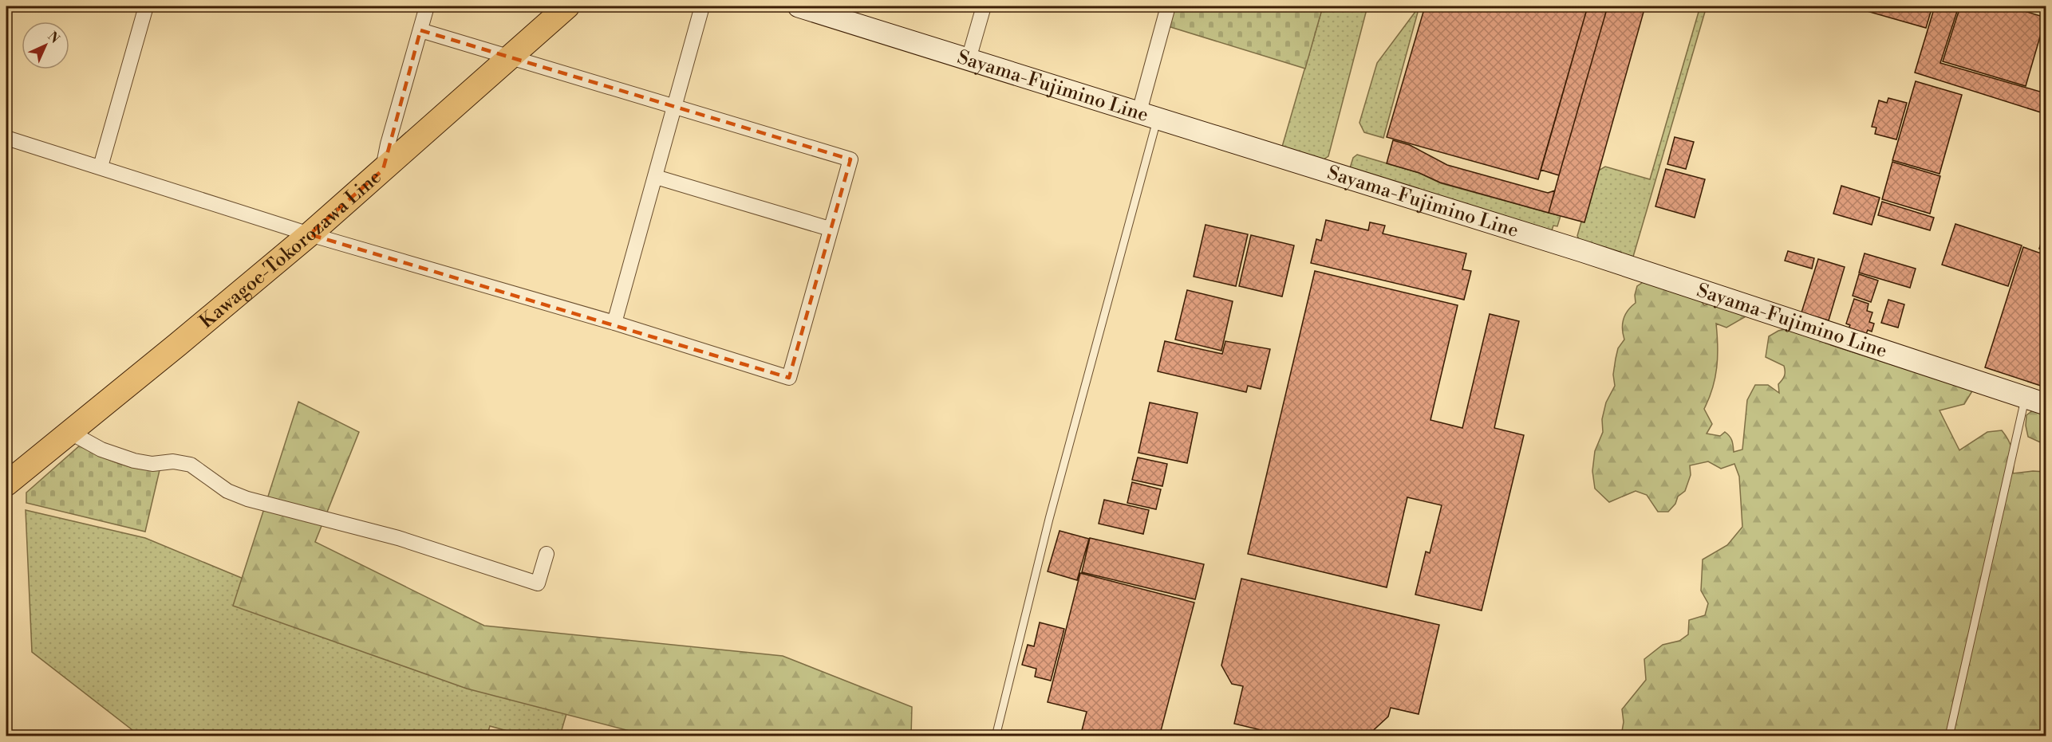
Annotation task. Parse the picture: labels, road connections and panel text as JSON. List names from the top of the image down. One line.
{"streets":{"main road":["Sayama-Fujimino Line","Kawagoe-Tokorozawa Line"]},"north":"top right"}
